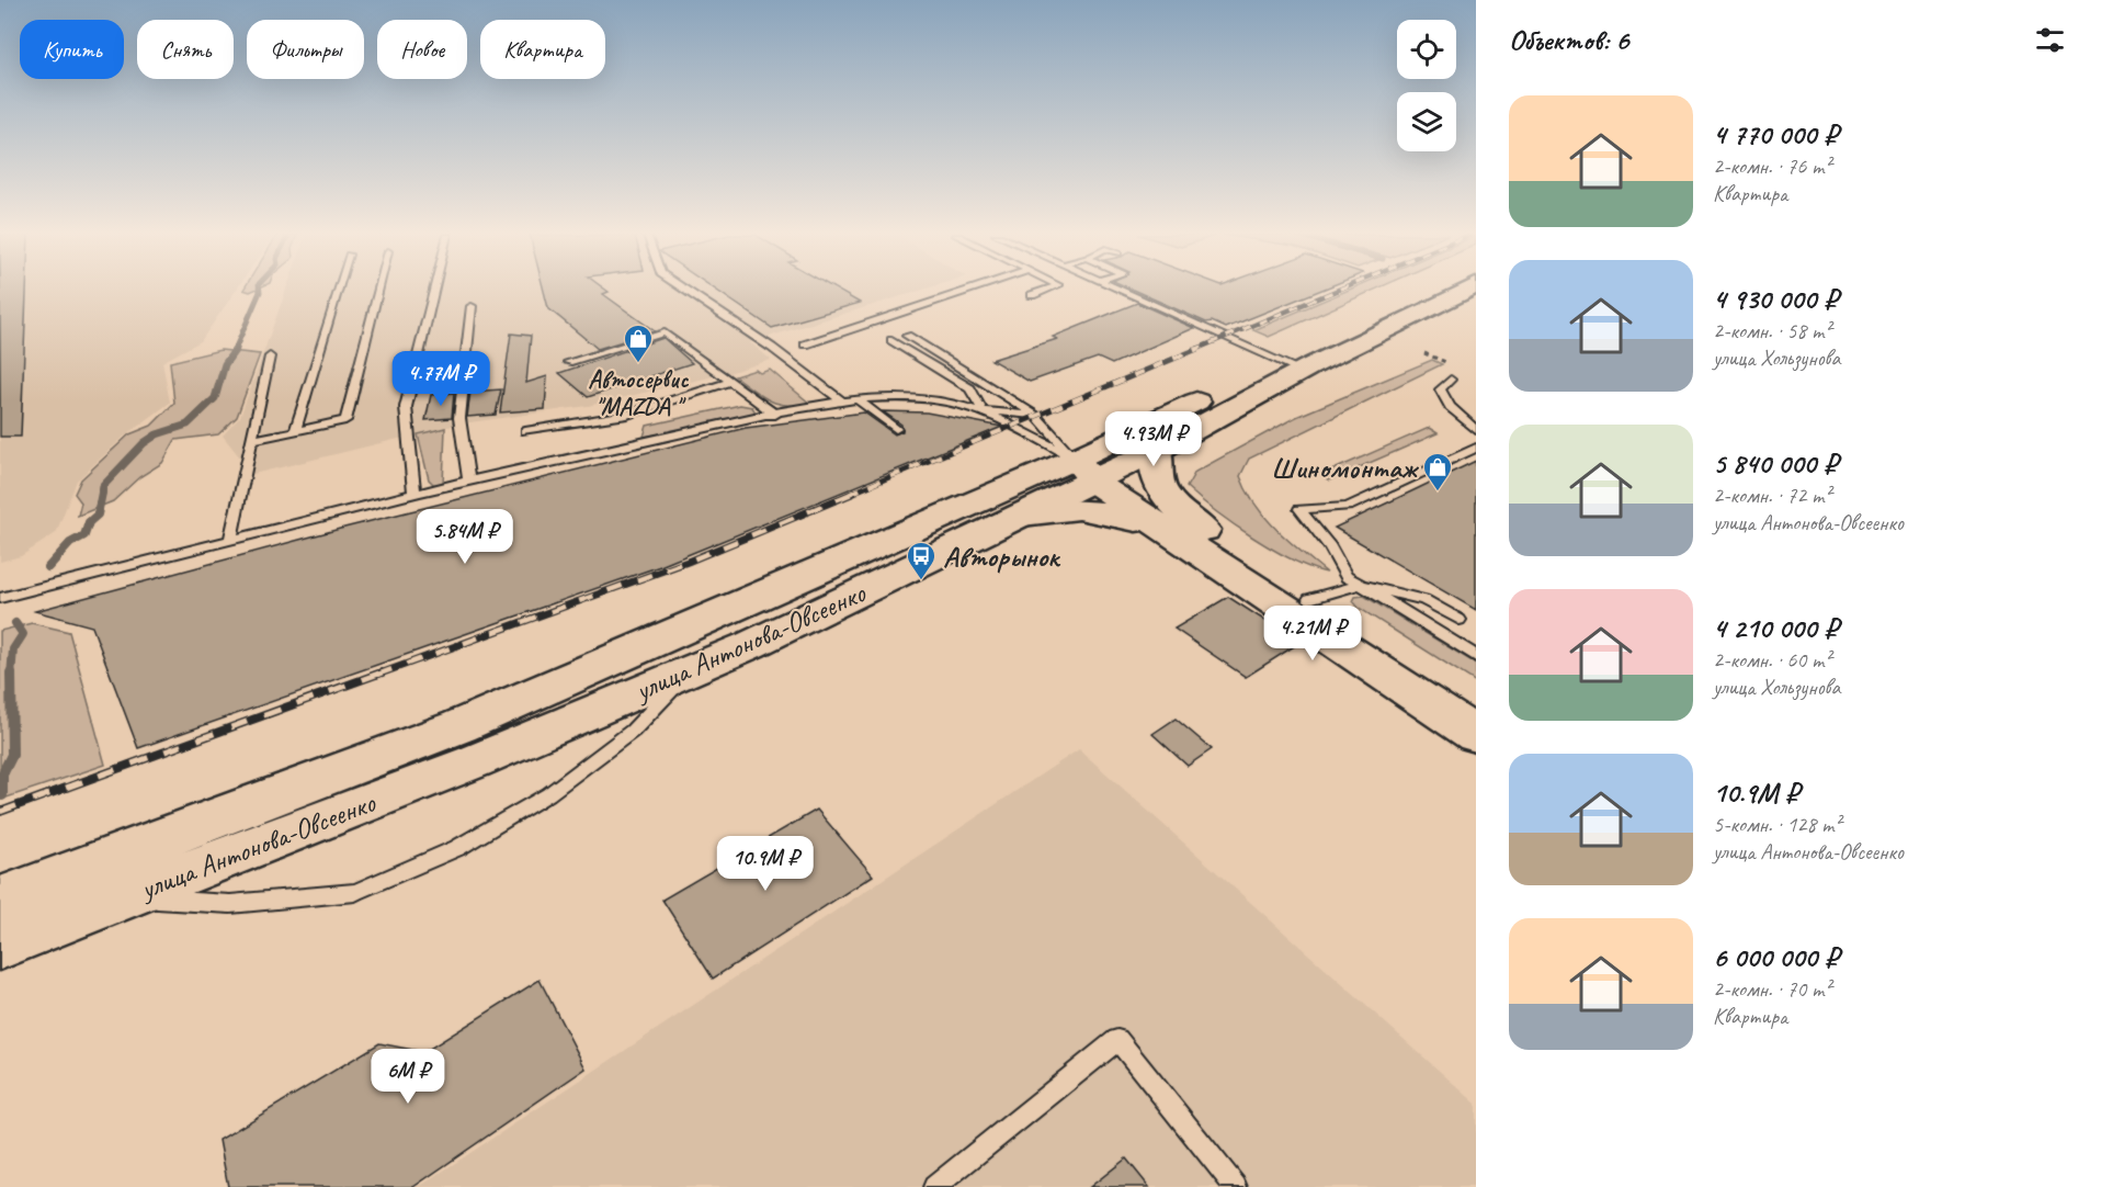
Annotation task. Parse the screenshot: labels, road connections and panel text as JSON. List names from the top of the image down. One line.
{"streets":{"main road":["улица Антонова-Овсеенко"]},"places":{"shop":["Автосервис \"MAZDA \"","Шиномонтаж"],"bus stop":["Авторынок"]},"page":{"heading":"Объектов: 6","chip":["Купить","Снять","Фильтры","Новое","Квартира"],"list":[{"name":"4 770 000 ₽","note":"2-комн. · 76 m² · Квартира"},{"name":"4 930 000 ₽","note":"2-комн. · 58 m² · улица Хользунова"},{"name":"5 840 000 ₽","note":"2-комн. · 72 m² · улица Антонова-Овсеенко"},{"name":"4 210 000 ₽","note":"2-комн. · 60 m² · улица Хользунова"},{"name":"10.9M ₽","note":"5-комн. · 128 m² · улица Антонова-Овсеенко"},{"name":"6 000 000 ₽","note":"2-комн. · 70 m² · Квартира"}],"price":["4.77M ₽","4.93M ₽","5.84M ₽","4.21M ₽","10.9M ₽","6M ₽"]}}
